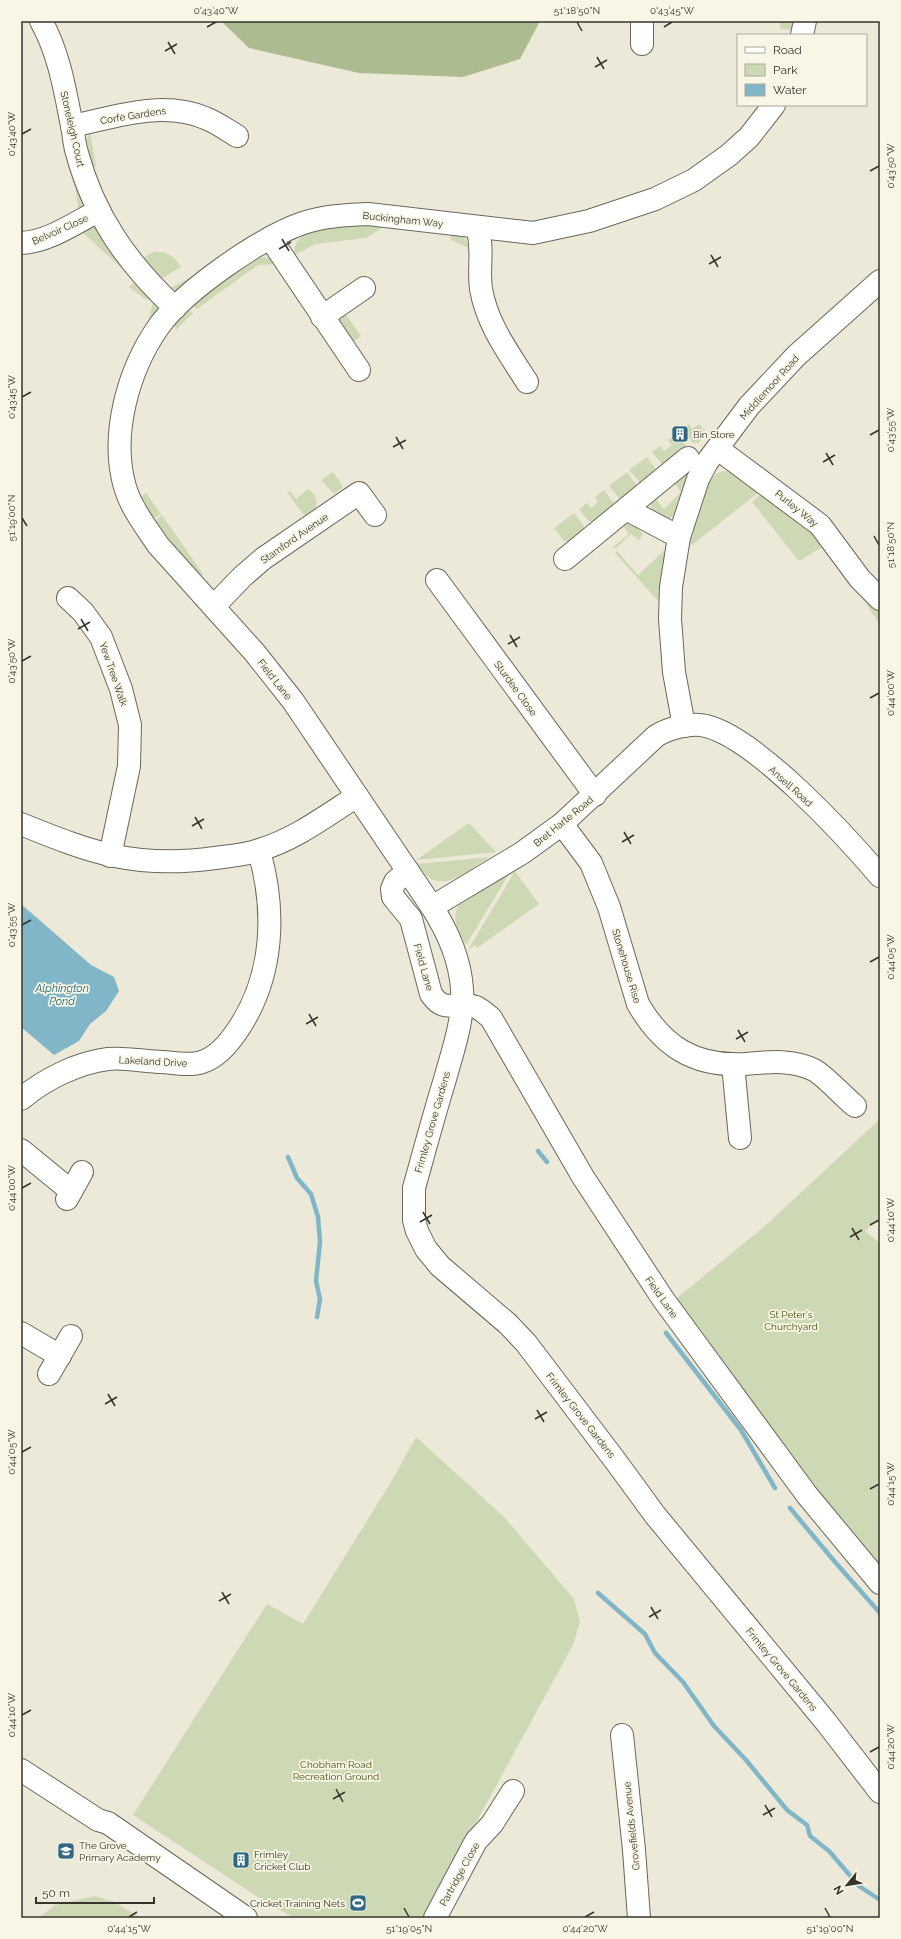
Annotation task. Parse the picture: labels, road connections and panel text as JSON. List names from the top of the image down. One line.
{"streets":{"street":["Corfe Gardens","Stoneleigh Court","Buckingham Way","Belvoir Close","Middlemoor Road","Purley Way","Stamford Avenue","Yew Tree Walk","Field Lane","Sturdee Close","Ansell Road","Bret Harte Road","Stonehouse Rise","Lakeland Drive","Frimley Grove Gardens","Grovefields Avenue","Partridge Close"]},"crossings":[["Corfe Gardens","Stoneleigh Court"],["Stoneleigh Court","Buckingham Way"],["Stoneleigh Court","Belvoir Close"],["Buckingham Way","Field Lane"],["Middlemoor Road","Purley Way"],["Middlemoor Road","Ansell Road"],["Middlemoor Road","Bret Harte Road"],["Stamford Avenue","Field Lane"],["Field Lane","Bret Harte Road"],["Field Lane","Frimley Grove Gardens"],["Sturdee Close","Bret Harte Road"],["Ansell Road","Bret Harte Road"],["Bret Harte Road","Stonehouse Rise"]],"water":["Alphington Pond"],"parks":["St Peter's Churchyard","Chobham Road Recreation Ground"],"places":{"building":["Bin Store","Frimley Cricket Club"],"school or university":["The Grove Primary Academy"],"sports":["Cricket Training Nets"]},"legend":["Road","Park","Water"],"scale_bar":"50 m","north":"bottom left","coordinates":["0°43'40\"W","51°18'50\"N","0°43'45\"W","0°43'50\"W","0°43'55\"W","51°19'00\"N","0°44'00\"W","0°44'05\"W","0°44'10\"W","0°44'15\"W","0°44'20\"W","51°19'05\"N"]}
